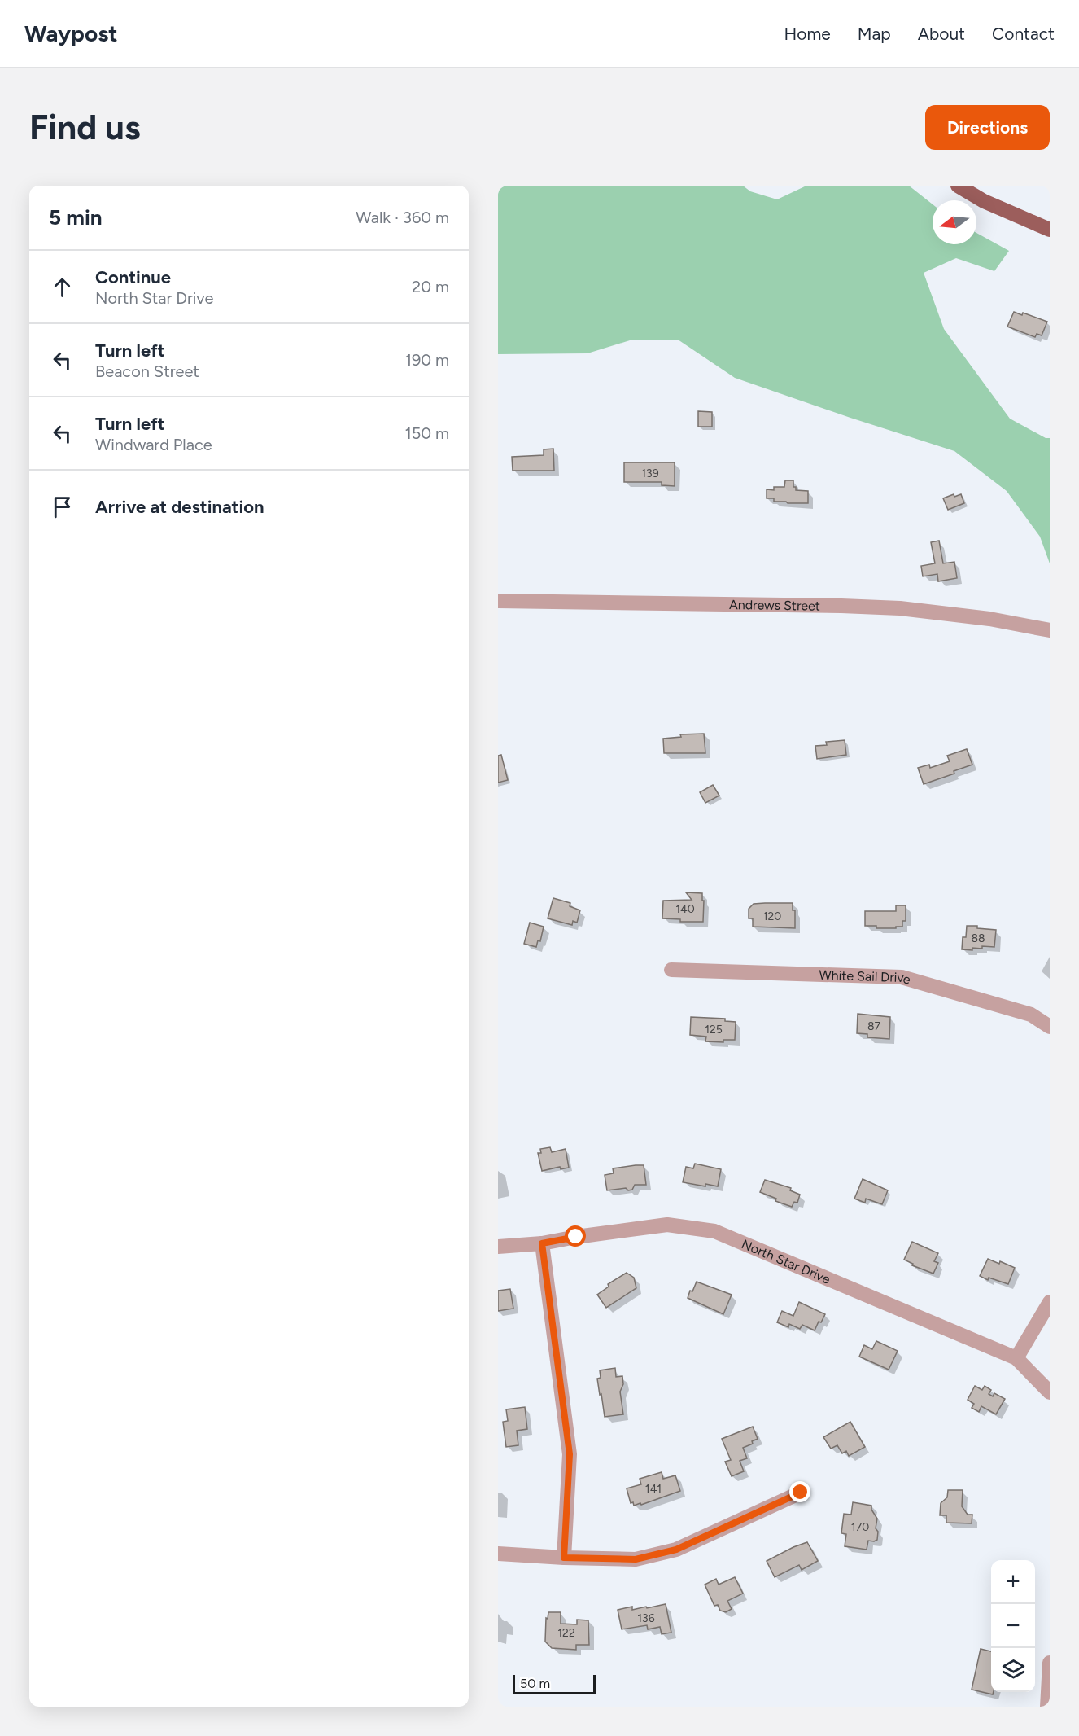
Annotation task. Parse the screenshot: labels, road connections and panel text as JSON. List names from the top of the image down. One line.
{"streets":{"street":["Andrews Street","White Sail Drive","North Star Drive"]},"house_numbers":["139","140","120","88","87","125","141","170","136","122"],"scale_bar":"50 m","north":"left","page":{"header":"Waypost","nav":["Home","Map","About","Contact"],"buttons":"Directions","title":"Find us","heading":["5 min","Walk · 360 m"],"list":[["Continue","North Star Drive","20 m"],["Turn left","Beacon Street","190 m"],["Turn left","Windward Place","150 m"],"Arrive at destination"],"map_buttons":["+","−"],"scale":"50 m"}}
